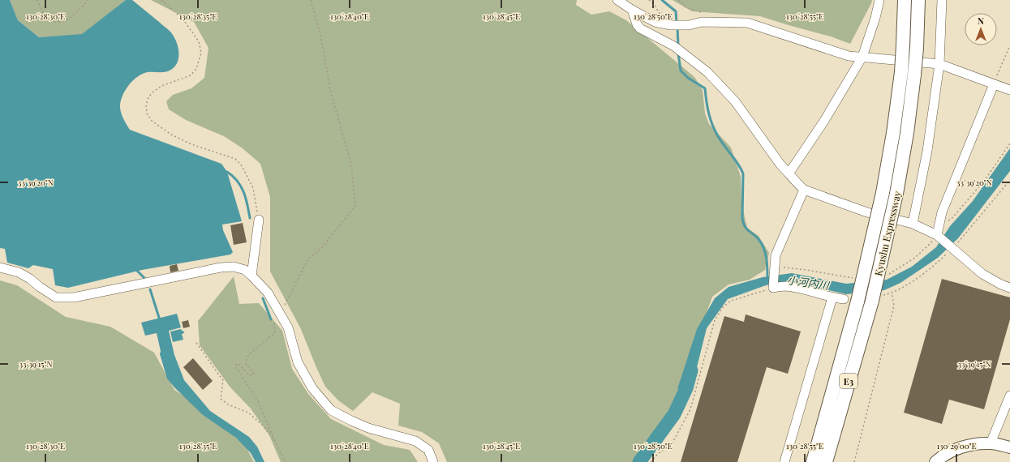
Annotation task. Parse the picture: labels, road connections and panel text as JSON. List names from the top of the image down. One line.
{"streets":{"highway":["Kyushu Expressway","E3"]},"water":["小河内川"],"north":"top","coordinates":["130°28'30\"E","130°28'35\"E","130°28'40\"E","130°28'45\"E","130°28'50\"E","130°28'55\"E","33°39'20\"N","33°39'15\"N","130°29'00\"E"]}
